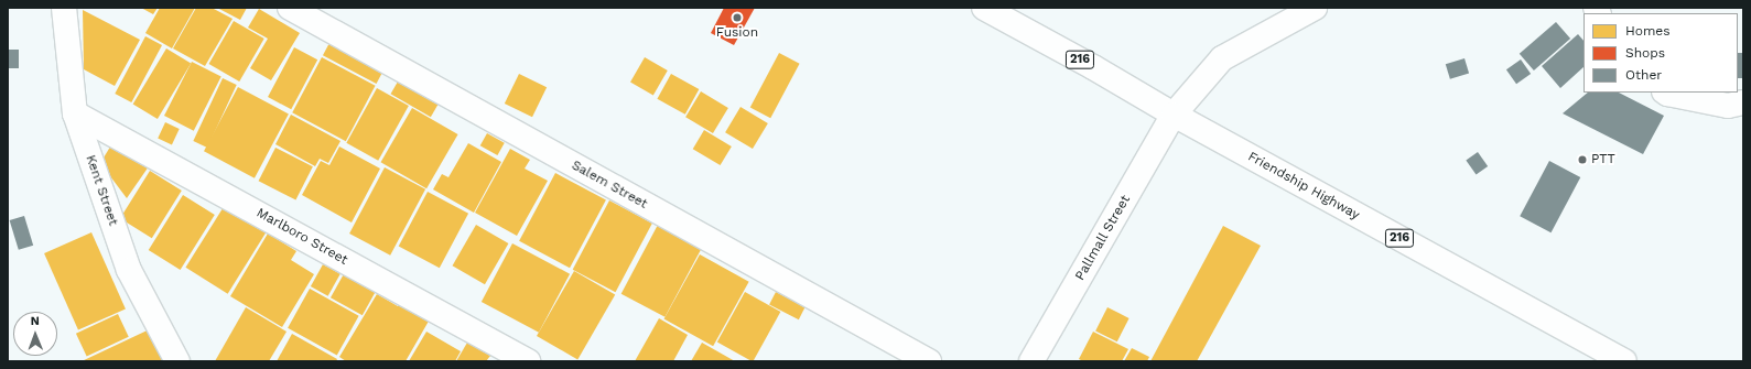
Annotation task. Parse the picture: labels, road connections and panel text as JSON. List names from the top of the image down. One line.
{"streets":{"street":["216","Salem Street","Friendship Highway","Kent Street","Marlboro Street","Pallmall Street"]},"crossings":[["Friendship Highway","Pallmall Street"],["Kent Street","Marlboro Street"]],"places":["Fusion","PTT"],"legend":["Homes","Shops","Other"],"north":"top"}
